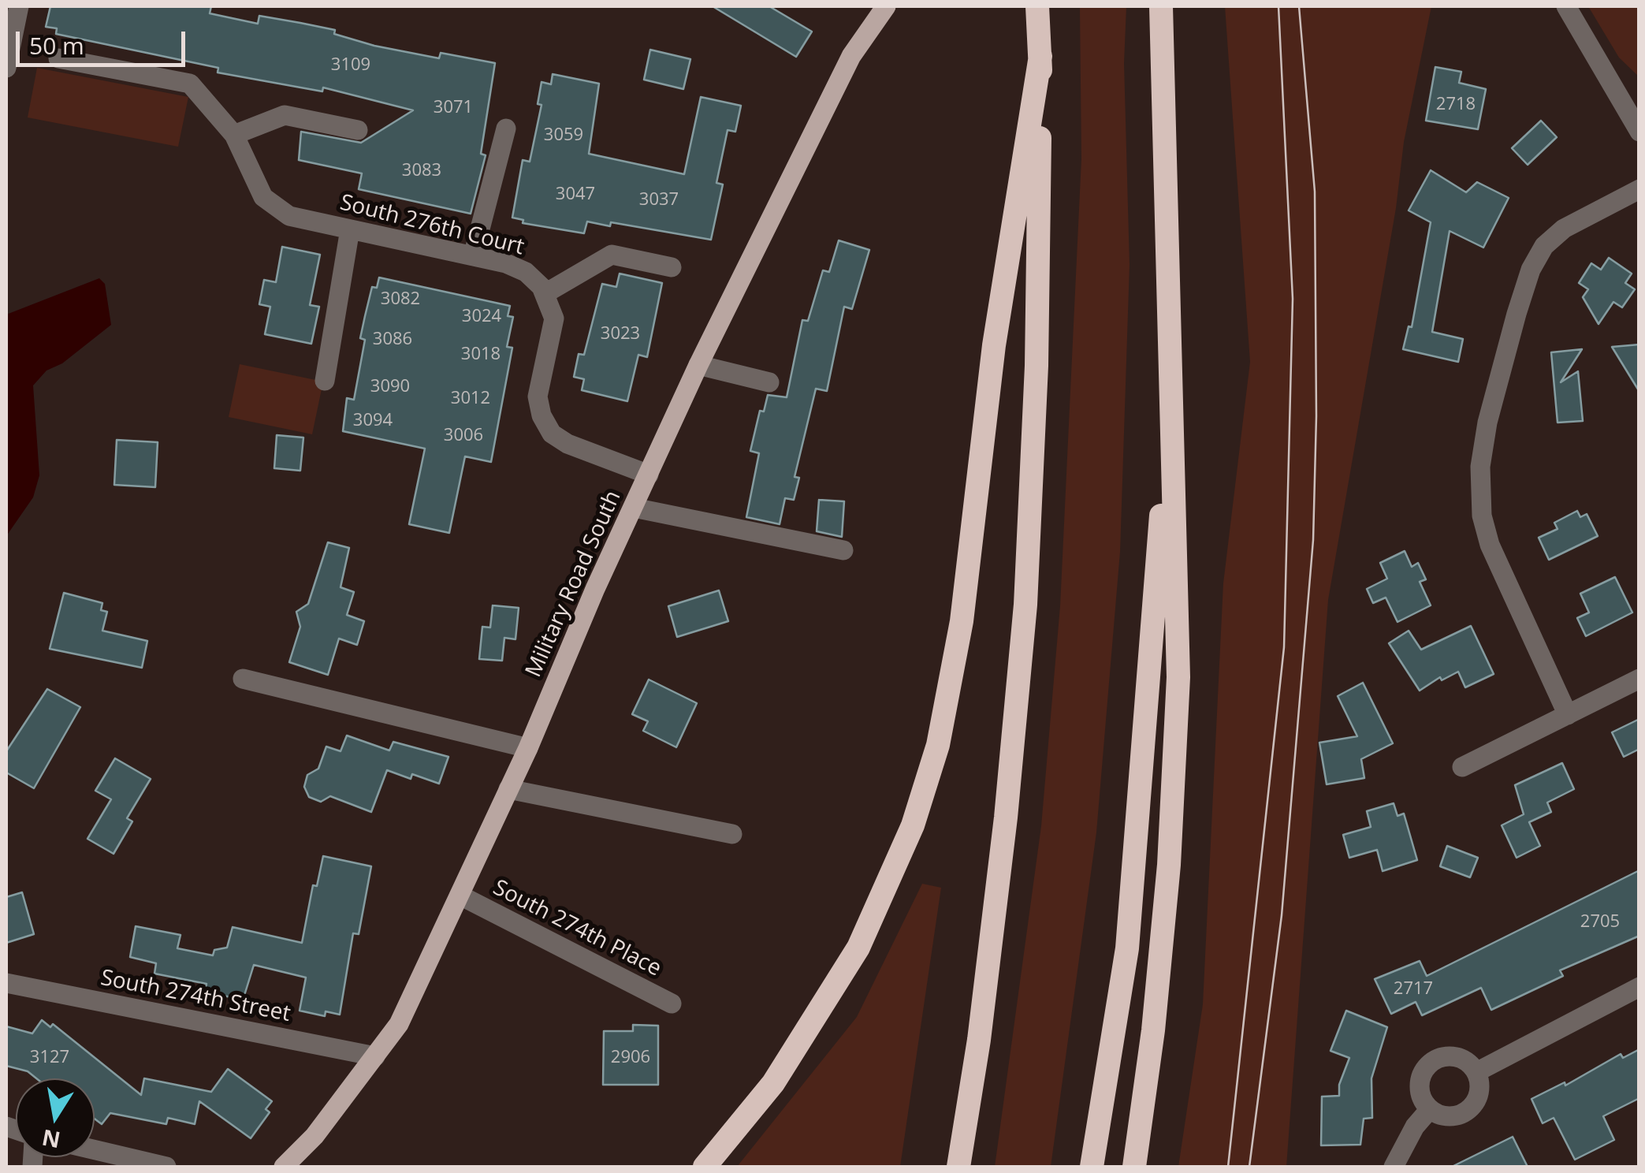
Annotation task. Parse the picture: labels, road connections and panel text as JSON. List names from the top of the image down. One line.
{"streets":{"main road":["Military Road South"],"street":["South 276th Court","South 274th Place","South 274th Street"]},"crossings":[["Military Road South","South 274th Place"],["Military Road South","South 274th Street"]],"house_numbers":["3109","2718","3071","3059","3083","3047","3037","3082","3024","3023","3086","3018","3090","3012","3094","3006","2705","2717","3127","2906"],"scale_bar":"50 m","north":"bottom"}
